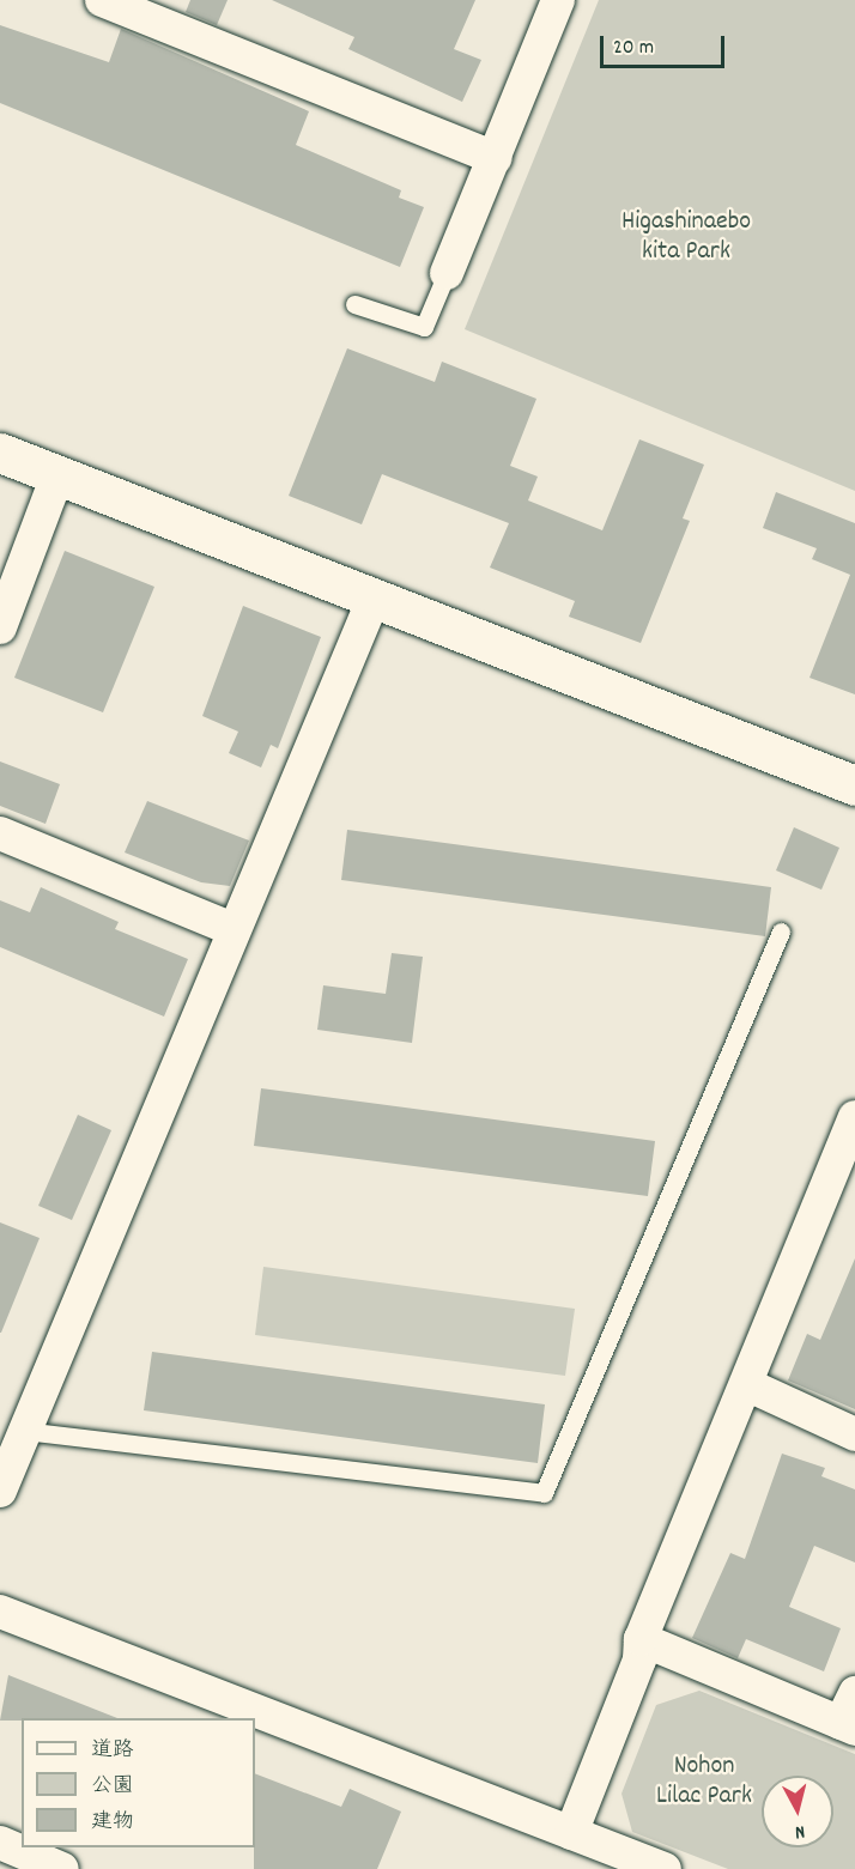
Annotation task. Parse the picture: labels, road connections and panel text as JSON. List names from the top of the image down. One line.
{"parks":["Higashinaebo kita Park","Nohon Lilac Park"],"legend":["道路","公園","建物"],"scale_bar":"20 m","north":"bottom"}
